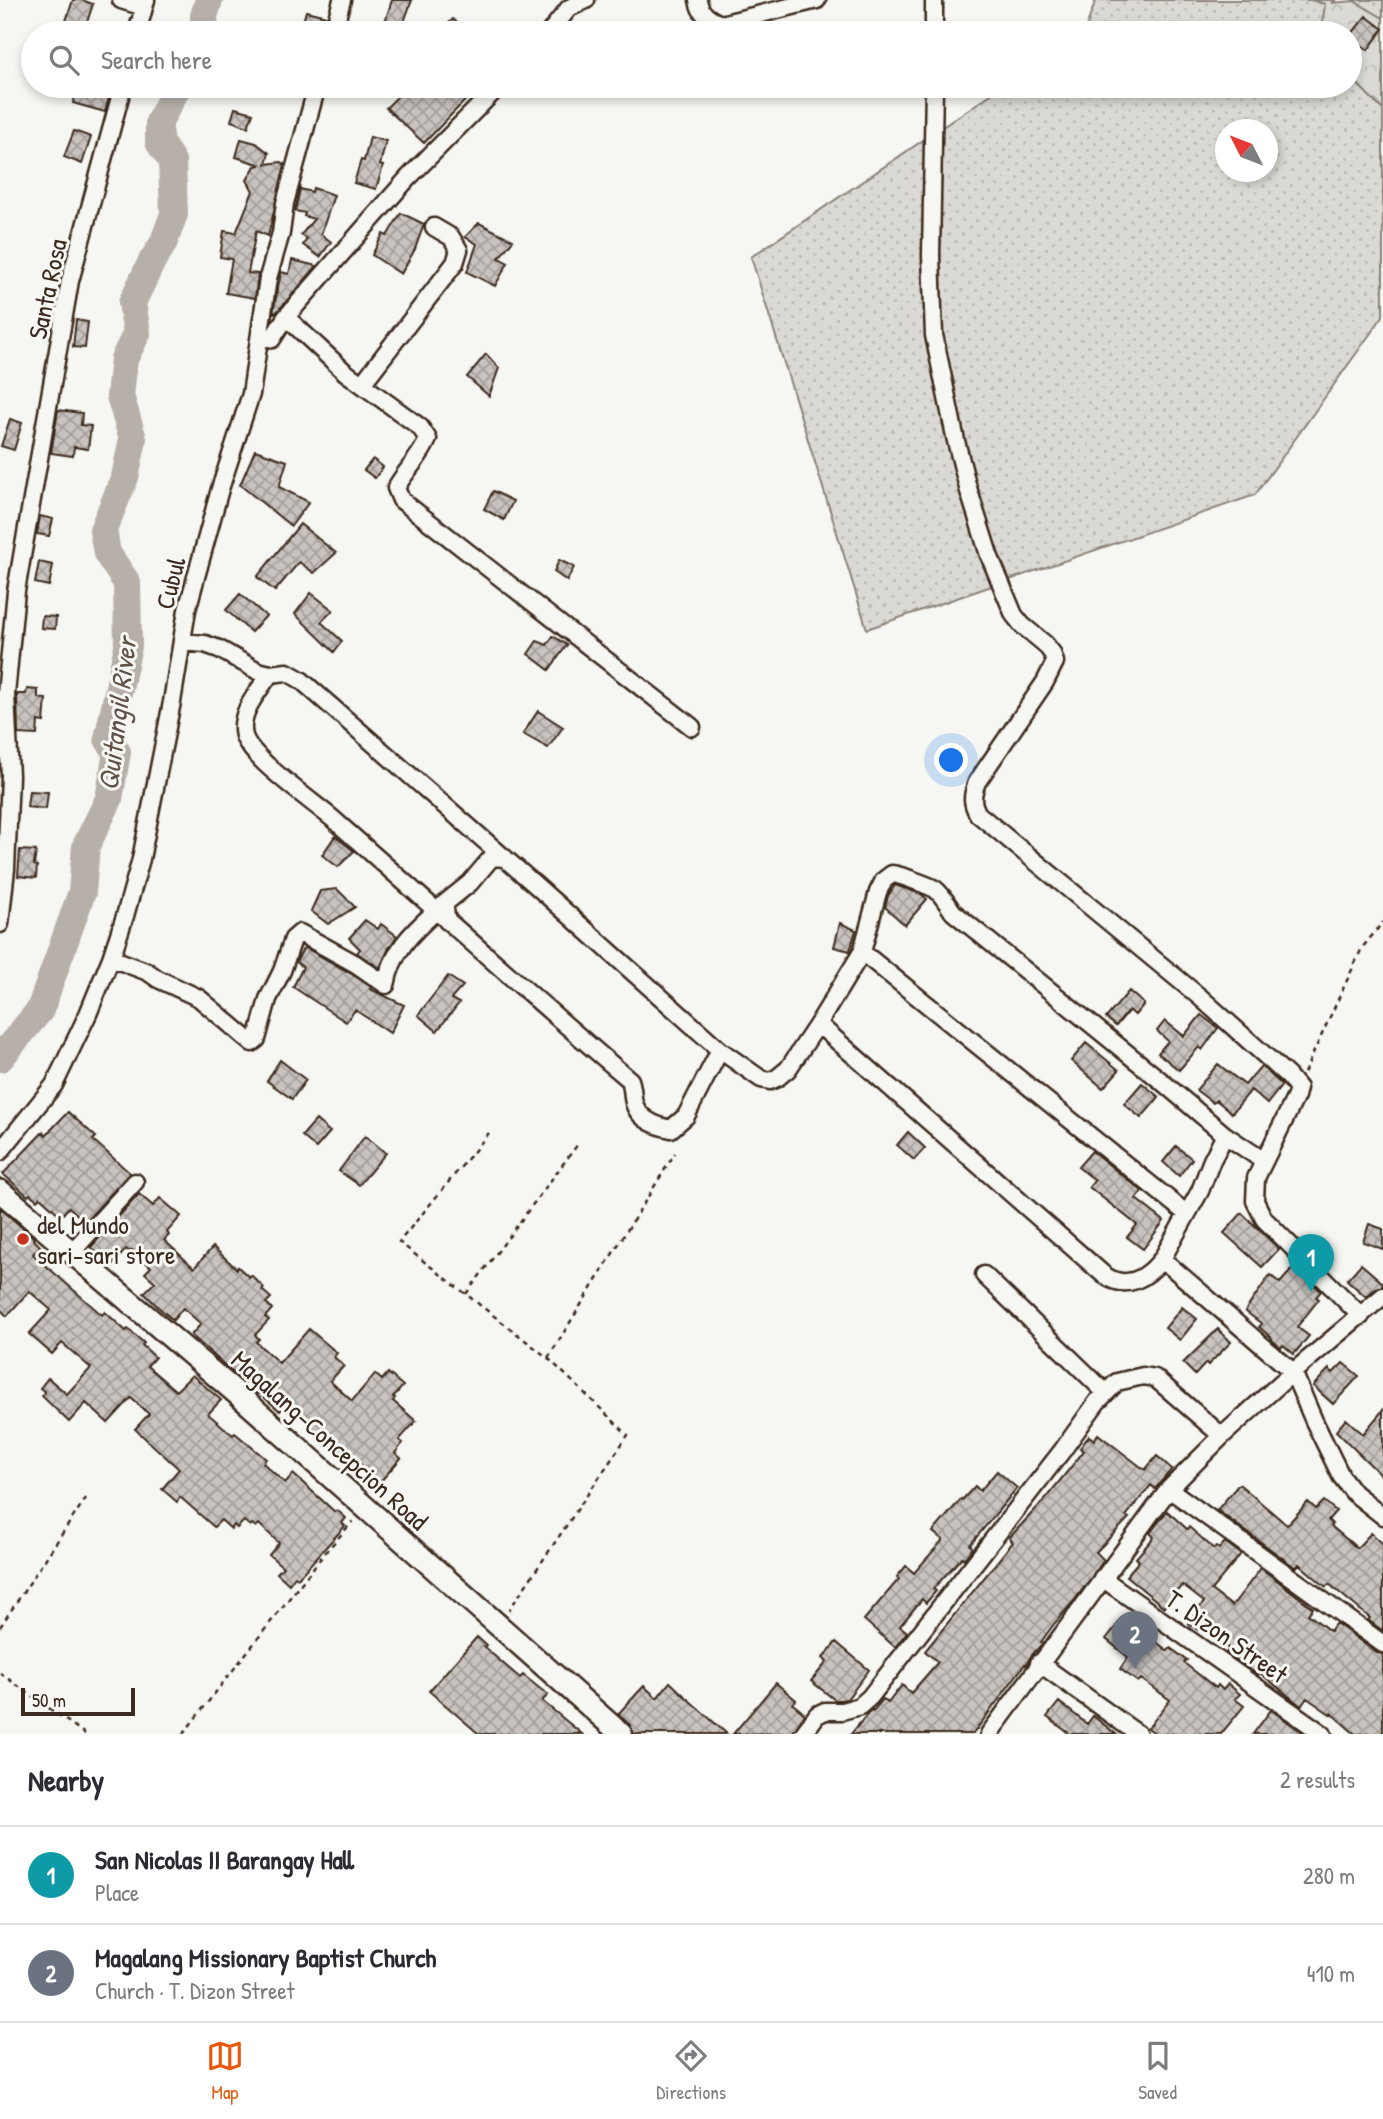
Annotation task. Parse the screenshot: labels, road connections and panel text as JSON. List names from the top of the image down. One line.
{"streets":{"main road":["Magalang-Concepcion Road"],"street":["Santa Rosa","Cubul","T. Dizon Street"]},"water":["Quitangil River"],"places":["del Mundo sari-sari store"],"scale_bar":"50 m","north":"top left","page":{"search":"Search here","pins":["1","2"],"scale":"50 m","heading":["Nearby","2 results"],"list":[{"mark":"1","name":"San Nicolas II Barangay Hall","note":"Place","value":"280 m"},{"mark":"2","name":"Magalang Missionary Baptist Church","note":"Church · T. Dizon Street","value":"410 m"}],"nav":["Map","Directions","Saved"]}}
